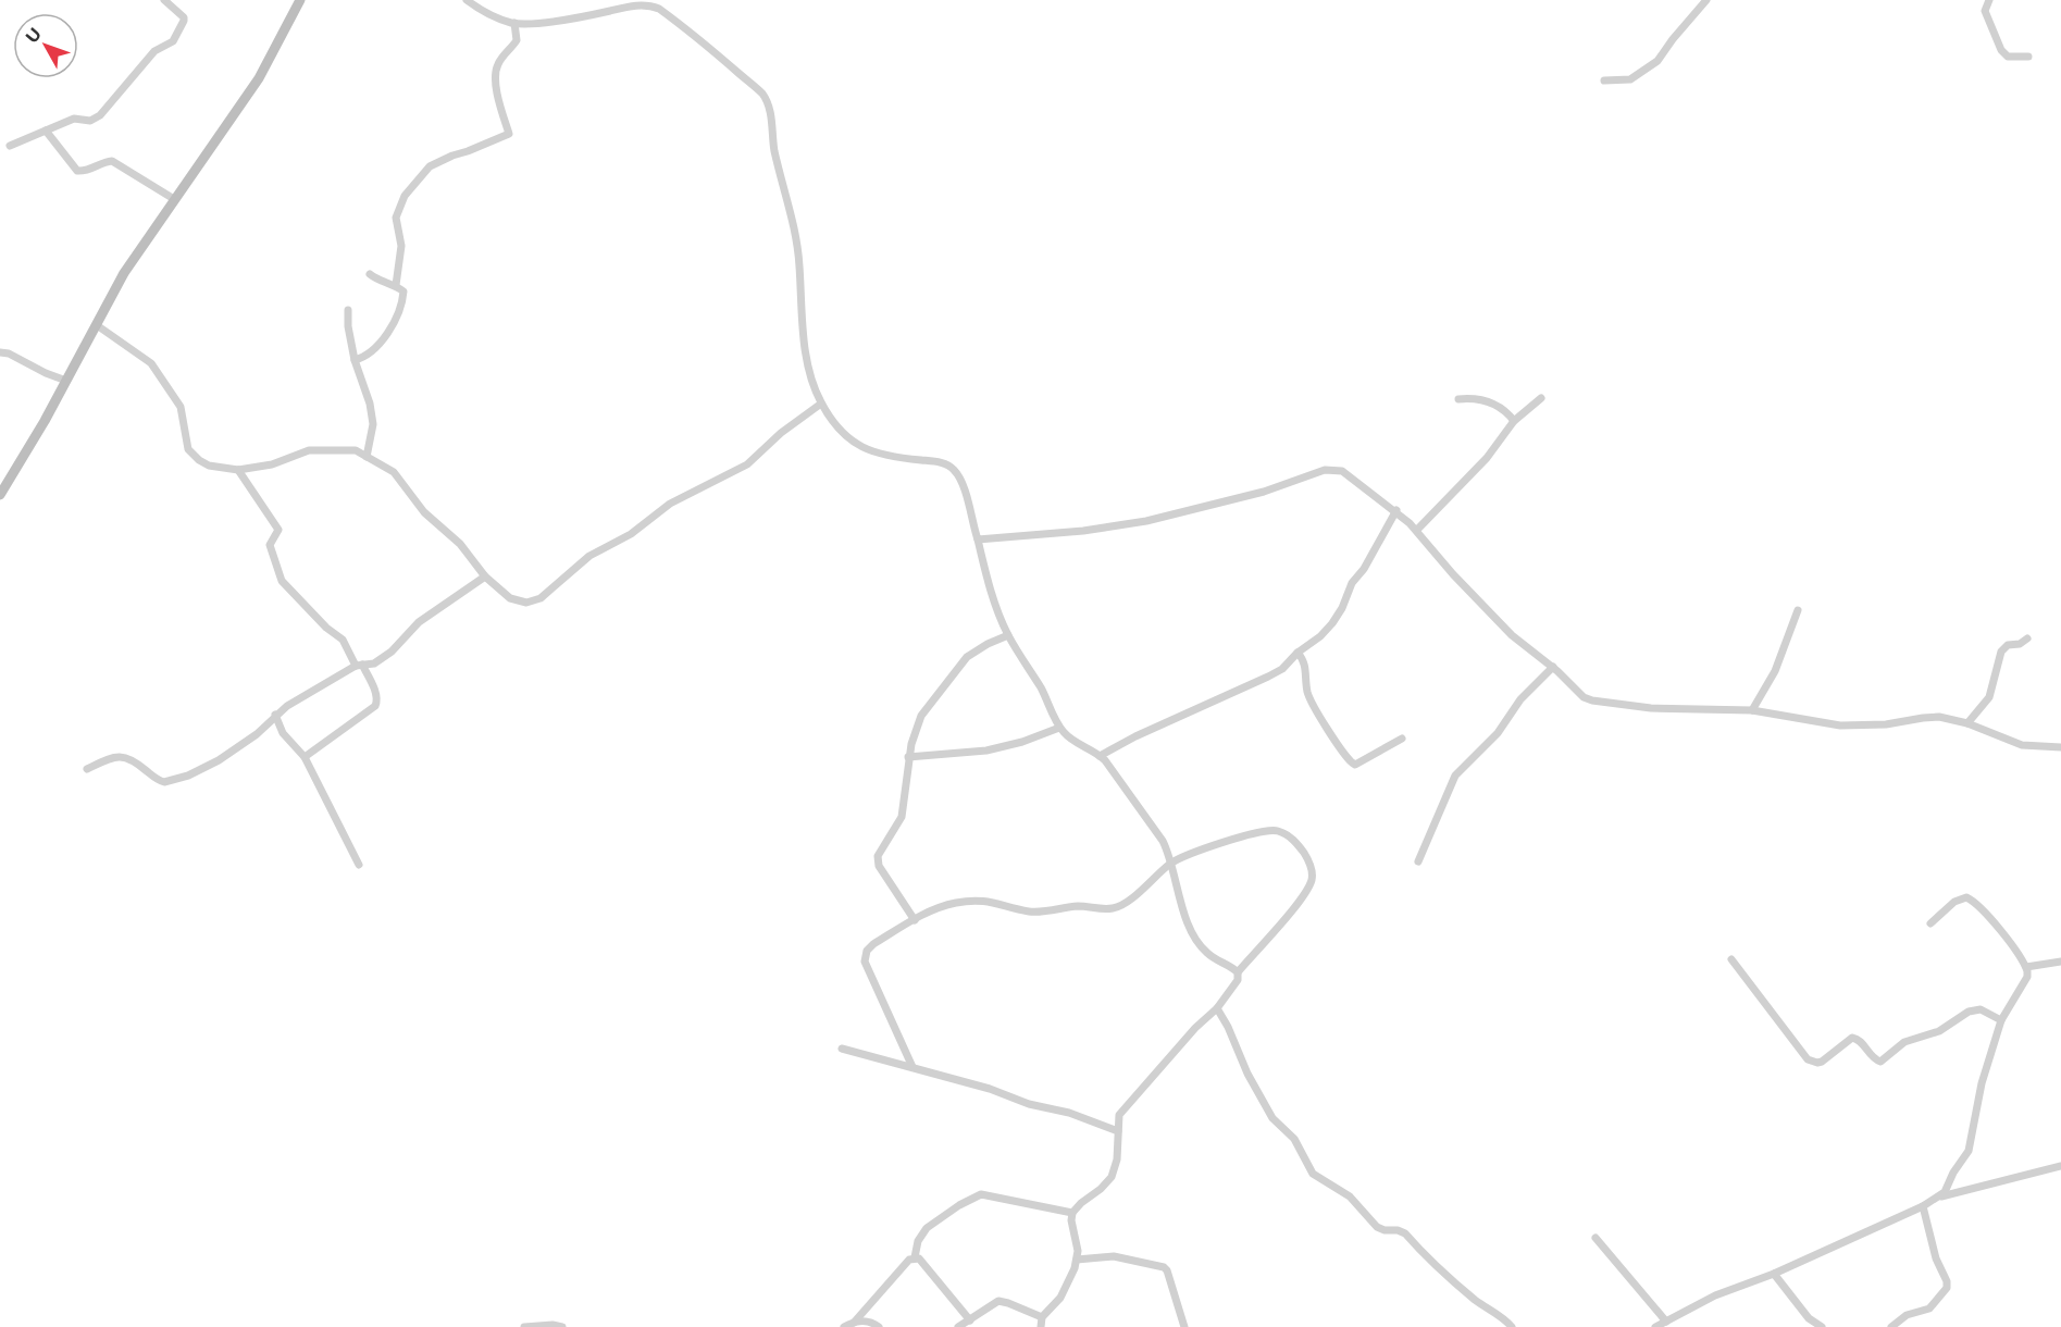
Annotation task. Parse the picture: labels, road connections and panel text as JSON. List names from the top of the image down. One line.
{"north":"top left"}
